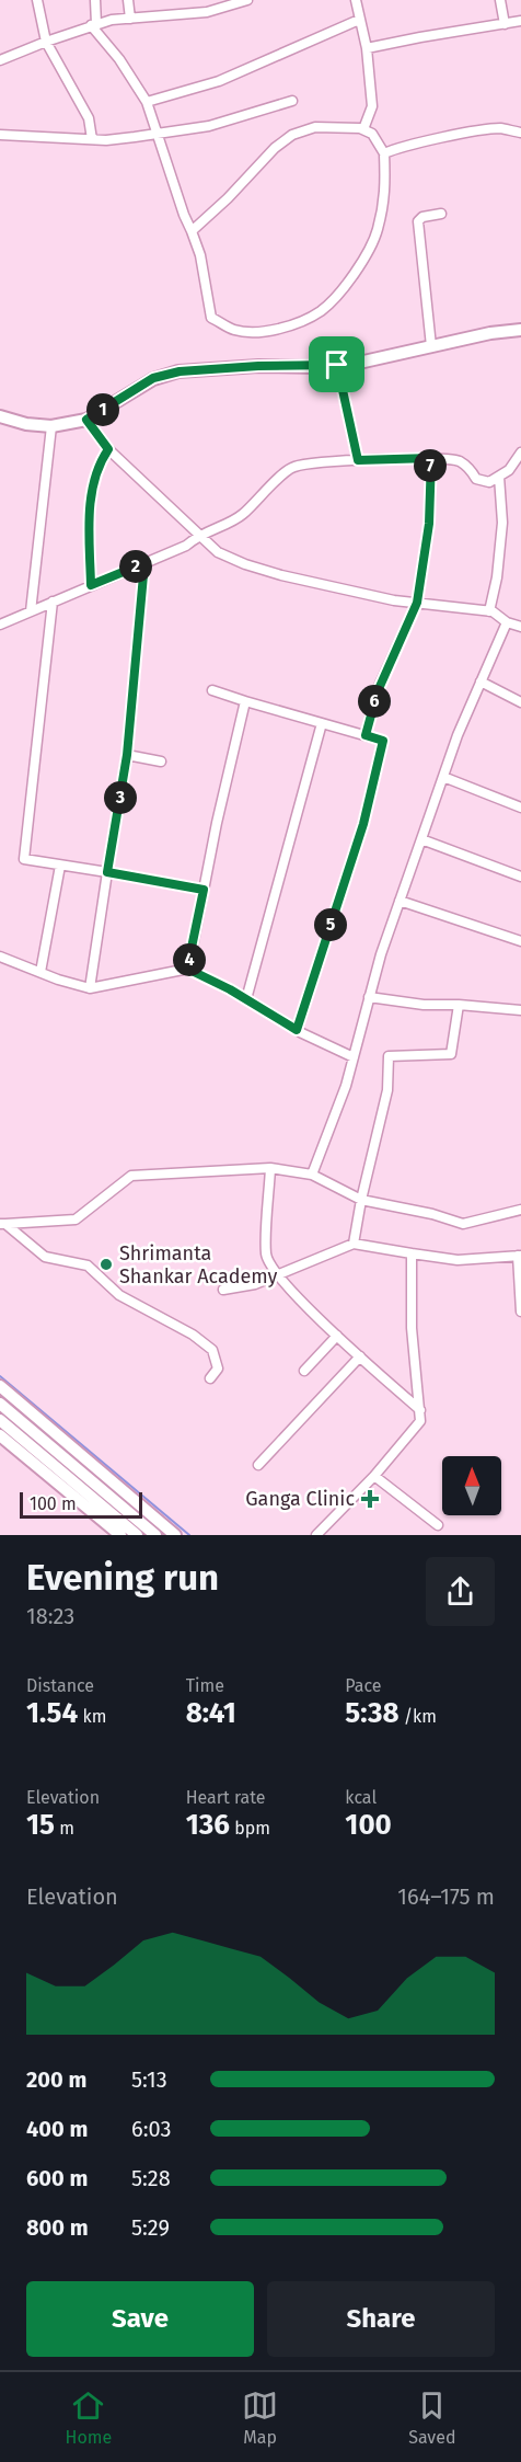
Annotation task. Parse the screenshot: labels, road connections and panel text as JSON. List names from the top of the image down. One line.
{"places":{"other":["Shrimanta Shankar Academy"],"health":["Ganga Clinic"]},"scale_bar":"100 m","north":"top","page":{"pins":["1","7","2","6","3","5","4"],"scale":"100 m","heading":["Evening run","18:23"],"stats":[["Distance","1.54 km"],["Time","8:41"],["Pace","5:38 /km"],["Elevation","15 m"],["Heart rate","136 bpm"],["kcal","100"]],"chart":["Elevation","164–175 m"],"list":[{"name":"200 m","note":"5:13"},{"name":"400 m","note":"6:03"},{"name":"600 m","note":"5:28"},{"name":"800 m","note":"5:29"}],"buttons":["Save","Share"],"tabs":["Home","Map","Saved"]}}
